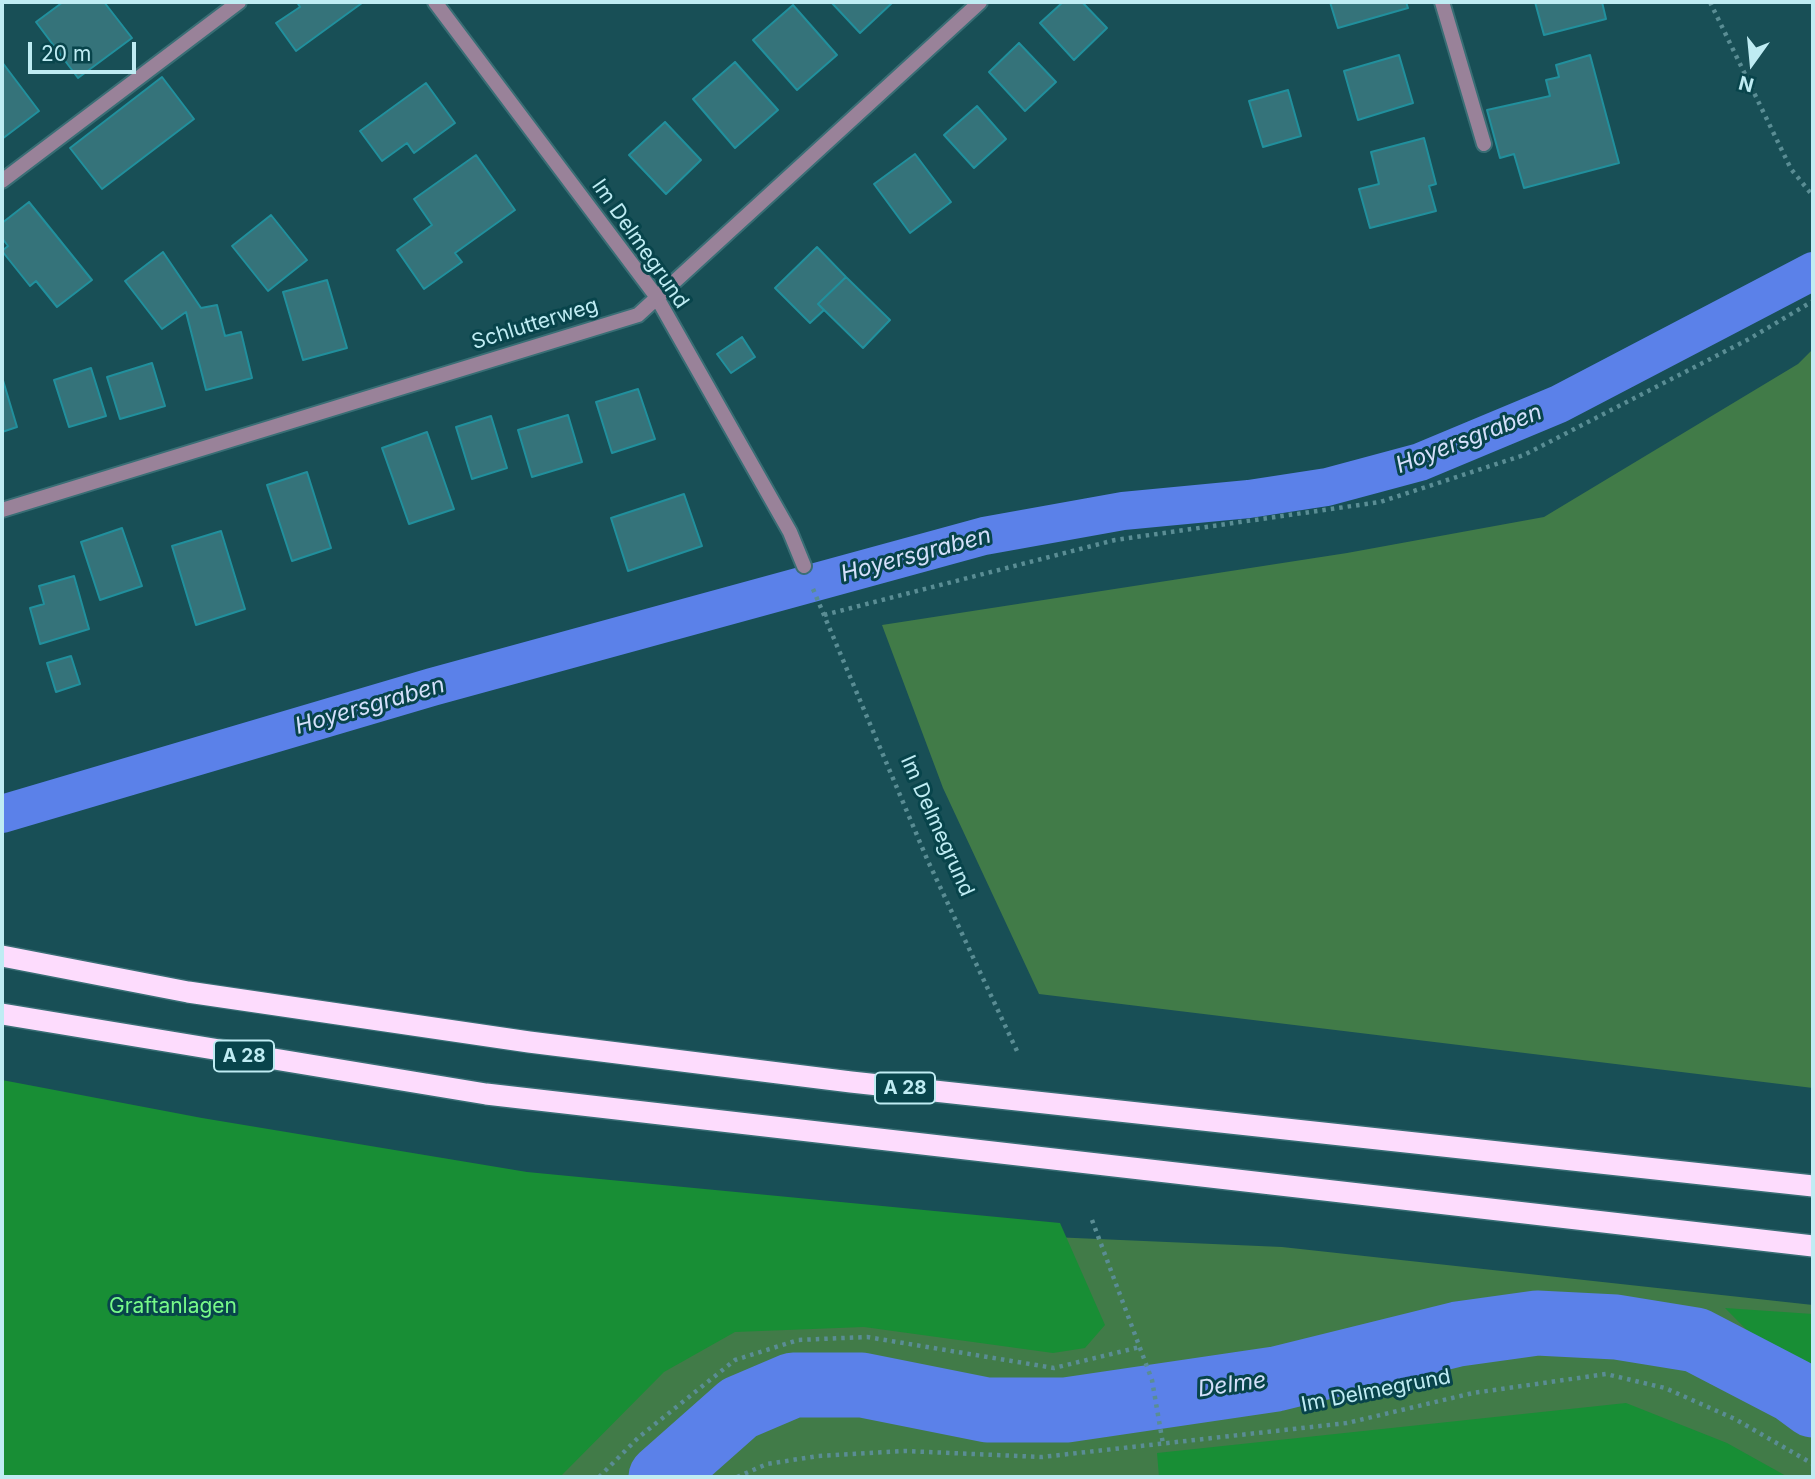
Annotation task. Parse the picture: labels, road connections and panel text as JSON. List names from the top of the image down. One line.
{"streets":{"highway":["A 28"],"street":["Im Delmegrund","Schlutterweg"]},"crossings":[["Im Delmegrund","Schlutterweg"]],"water":["Hoyersgraben","Delme"],"parks":["Graftanlagen"],"scale_bar":"20 m","north":"bottom"}
